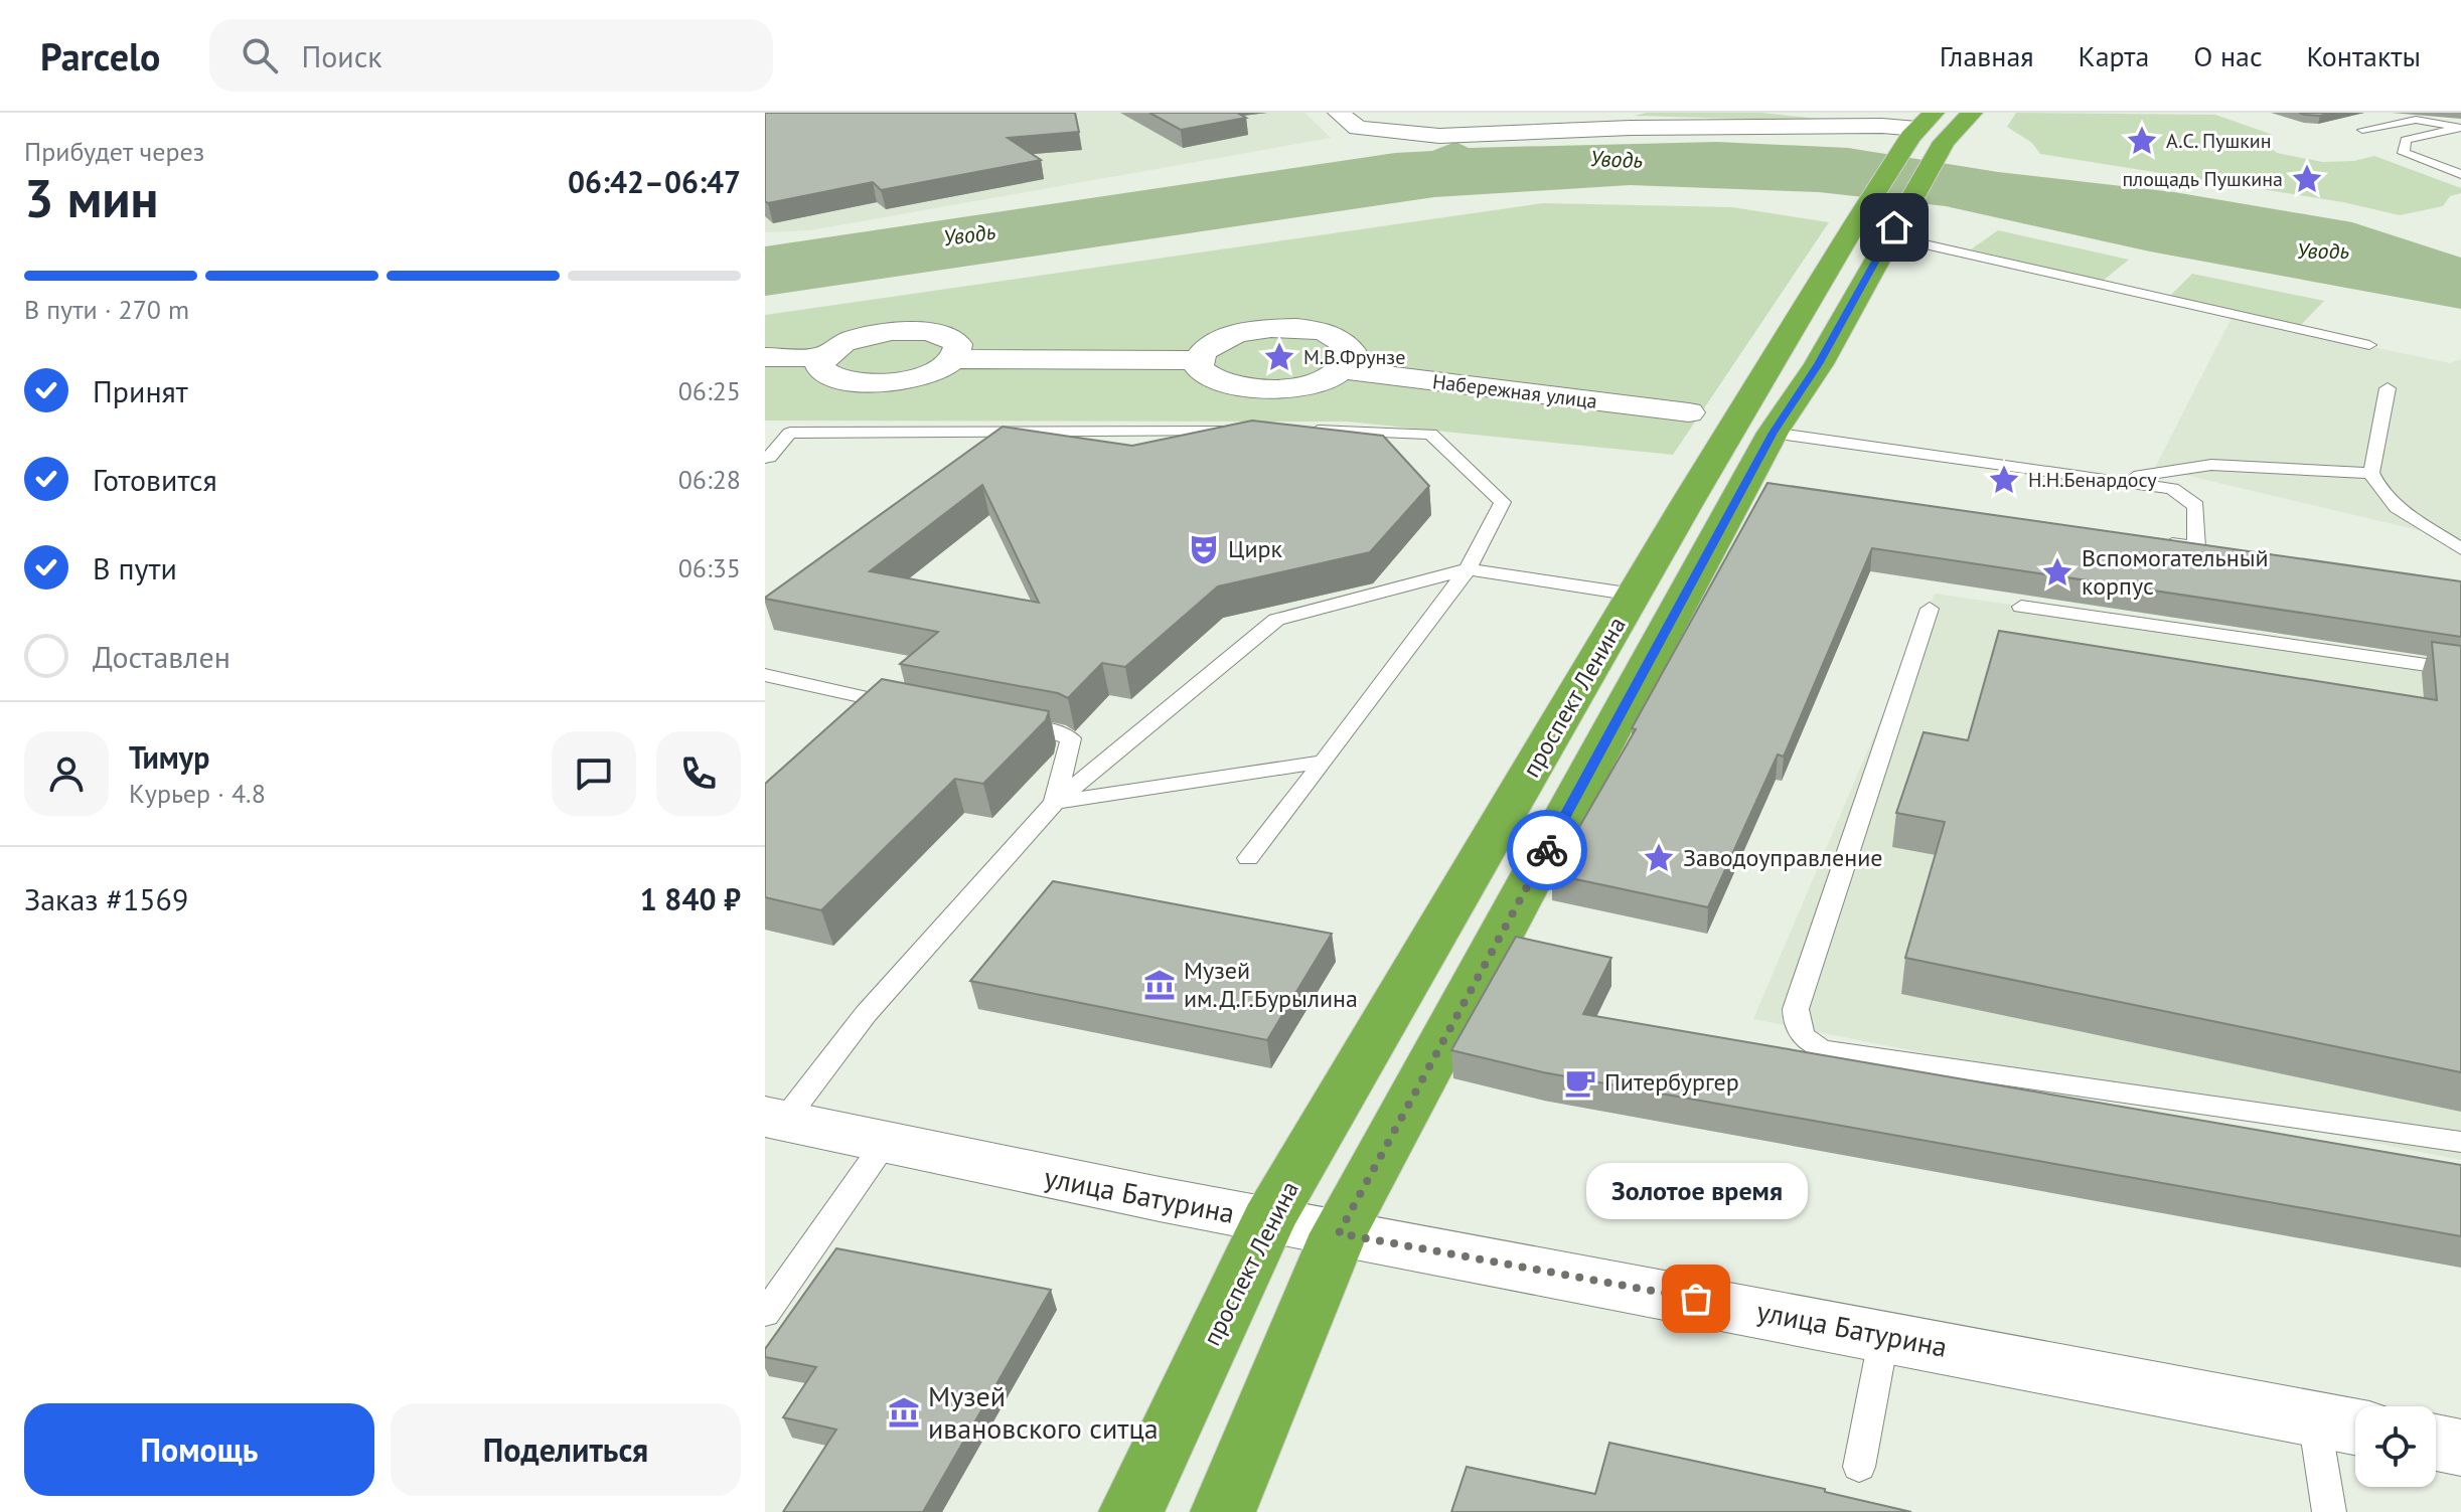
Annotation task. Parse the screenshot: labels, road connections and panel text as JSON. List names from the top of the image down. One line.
{"streets":{"highway":["проспект Ленина"],"street":["Набережная улица","улица Батурина"]},"crossings":[["проспект Ленина","улица Батурина"]],"water":["Уводь"],"places":{"place":["А.C. Пушкин","площадь Пушкина","М.В.Фрунзе","Н.Н.Бенардосу","Вспомогательный корпус","Заводоуправление"],"theatre":["Цирк"],"museum":["Музей им.Д.Г.Бурылина","Музей ивановского ситца"],"cafe":["Питербургер"],"other":["Золотое время"]},"page":{"header":"Parcelo","search":"Поиск","nav":["Главная","Карта","О нас","Контакты"],"heading":["3 мин","Прибудет через","06:42–06:47"],"panel":["Тимур","Курьер · 4.8","Заказ #1569","1 840 ₽"],"bar":"В пути · 270 m","list":[["Принят","06:25"],["Готовится","06:28"],["В пути","06:35"],"Доставлен"],"bubble":"Золотое время","buttons":["Помощь","Поделиться"]}}
